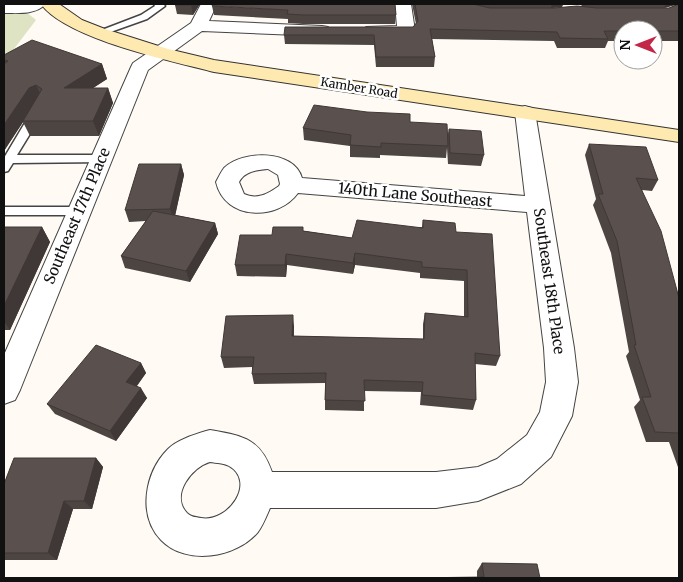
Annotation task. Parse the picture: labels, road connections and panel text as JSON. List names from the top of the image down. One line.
{"streets":{"street":["Kamber Road","140th Lane Southeast","Southeast 17th Place","Southeast 18th Place"]},"crossings":[["Kamber Road","Southeast 17th Place"],["Kamber Road","Southeast 18th Place"],["140th Lane Southeast","Southeast 18th Place"]],"north":"left"}
